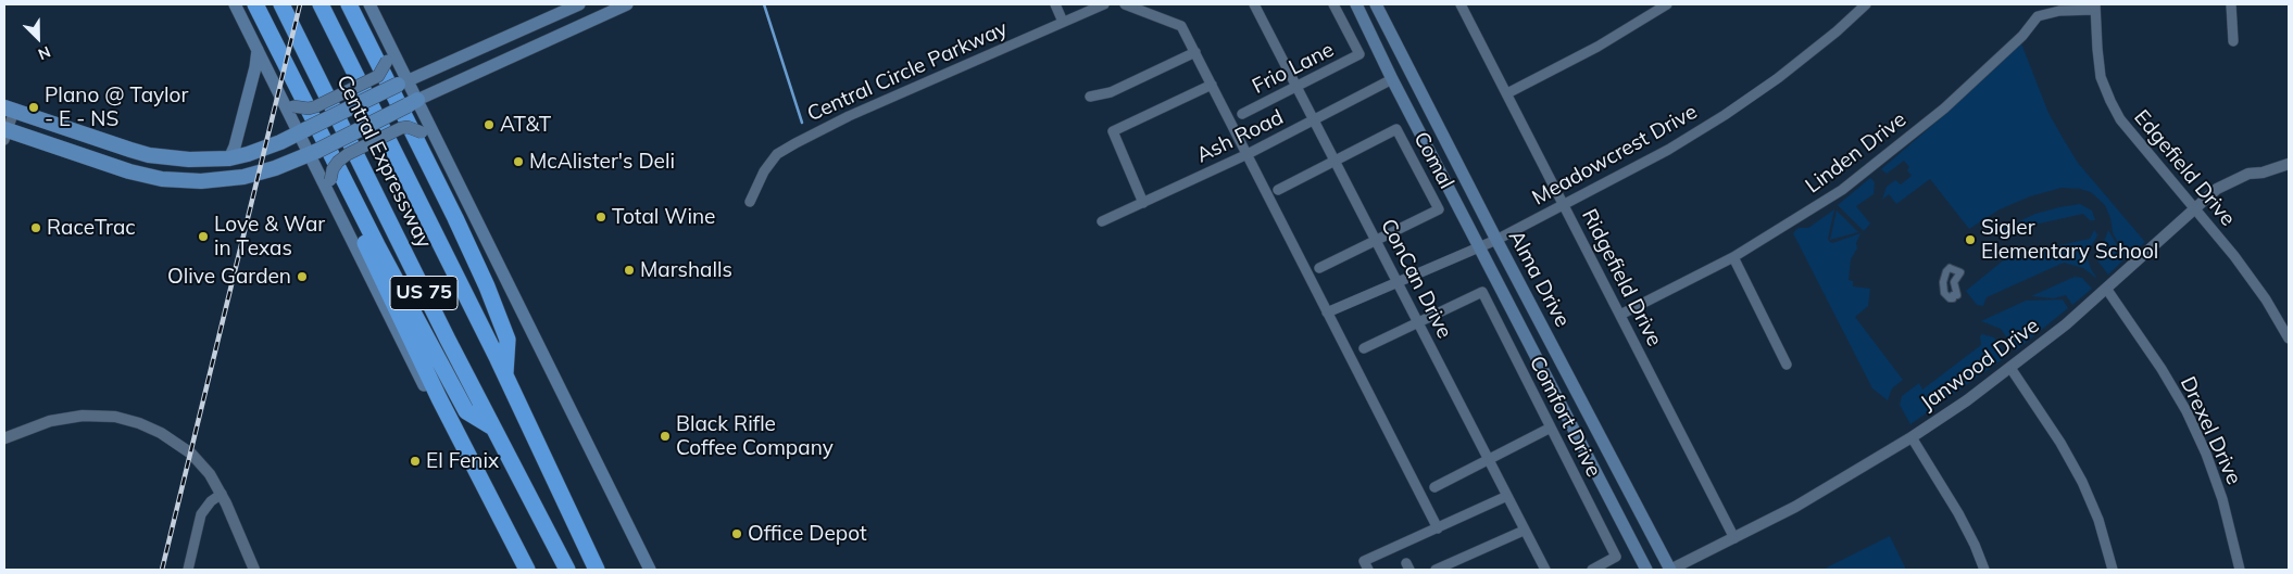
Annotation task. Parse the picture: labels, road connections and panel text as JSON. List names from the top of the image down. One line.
{"streets":{"highway":["Central Expressway","US 75"],"main road":["Alma Drive"],"street":["Frio Lane","Central Circle Parkway","Ash Road","Linden Drive","Meadowcrest Drive","Comal","Edgefield Drive","Ridgefield Drive","ConCan Drive","Janwood Drive","Comfort Drive","Drexel Drive"]},"crossings":[["Frio Lane","ConCan Drive"],["Ash Road","ConCan Drive"],["Ash Road","Alma Drive"],["Linden Drive","Edgefield Drive"],["Linden Drive","Ridgefield Drive"],["Meadowcrest Drive","Ridgefield Drive"],["Meadowcrest Drive","ConCan Drive"],["Meadowcrest Drive","Alma Drive"],["Comal","ConCan Drive"],["Edgefield Drive","Janwood Drive"],["Ridgefield Drive","Janwood Drive"],["ConCan Drive","Comfort Drive"],["Alma Drive","Janwood Drive"],["Janwood Drive","Drexel Drive"]],"places":["Plano @ Taylor - E - NS","AT&T","McAlister's Deli","Total Wine","RaceTrac","Love & War in Texas","Sigler Elementary School","Marshalls","Olive Garden","Black Rifle Coffee Company","El Fenix","Office Depot"],"north":"bottom right"}
